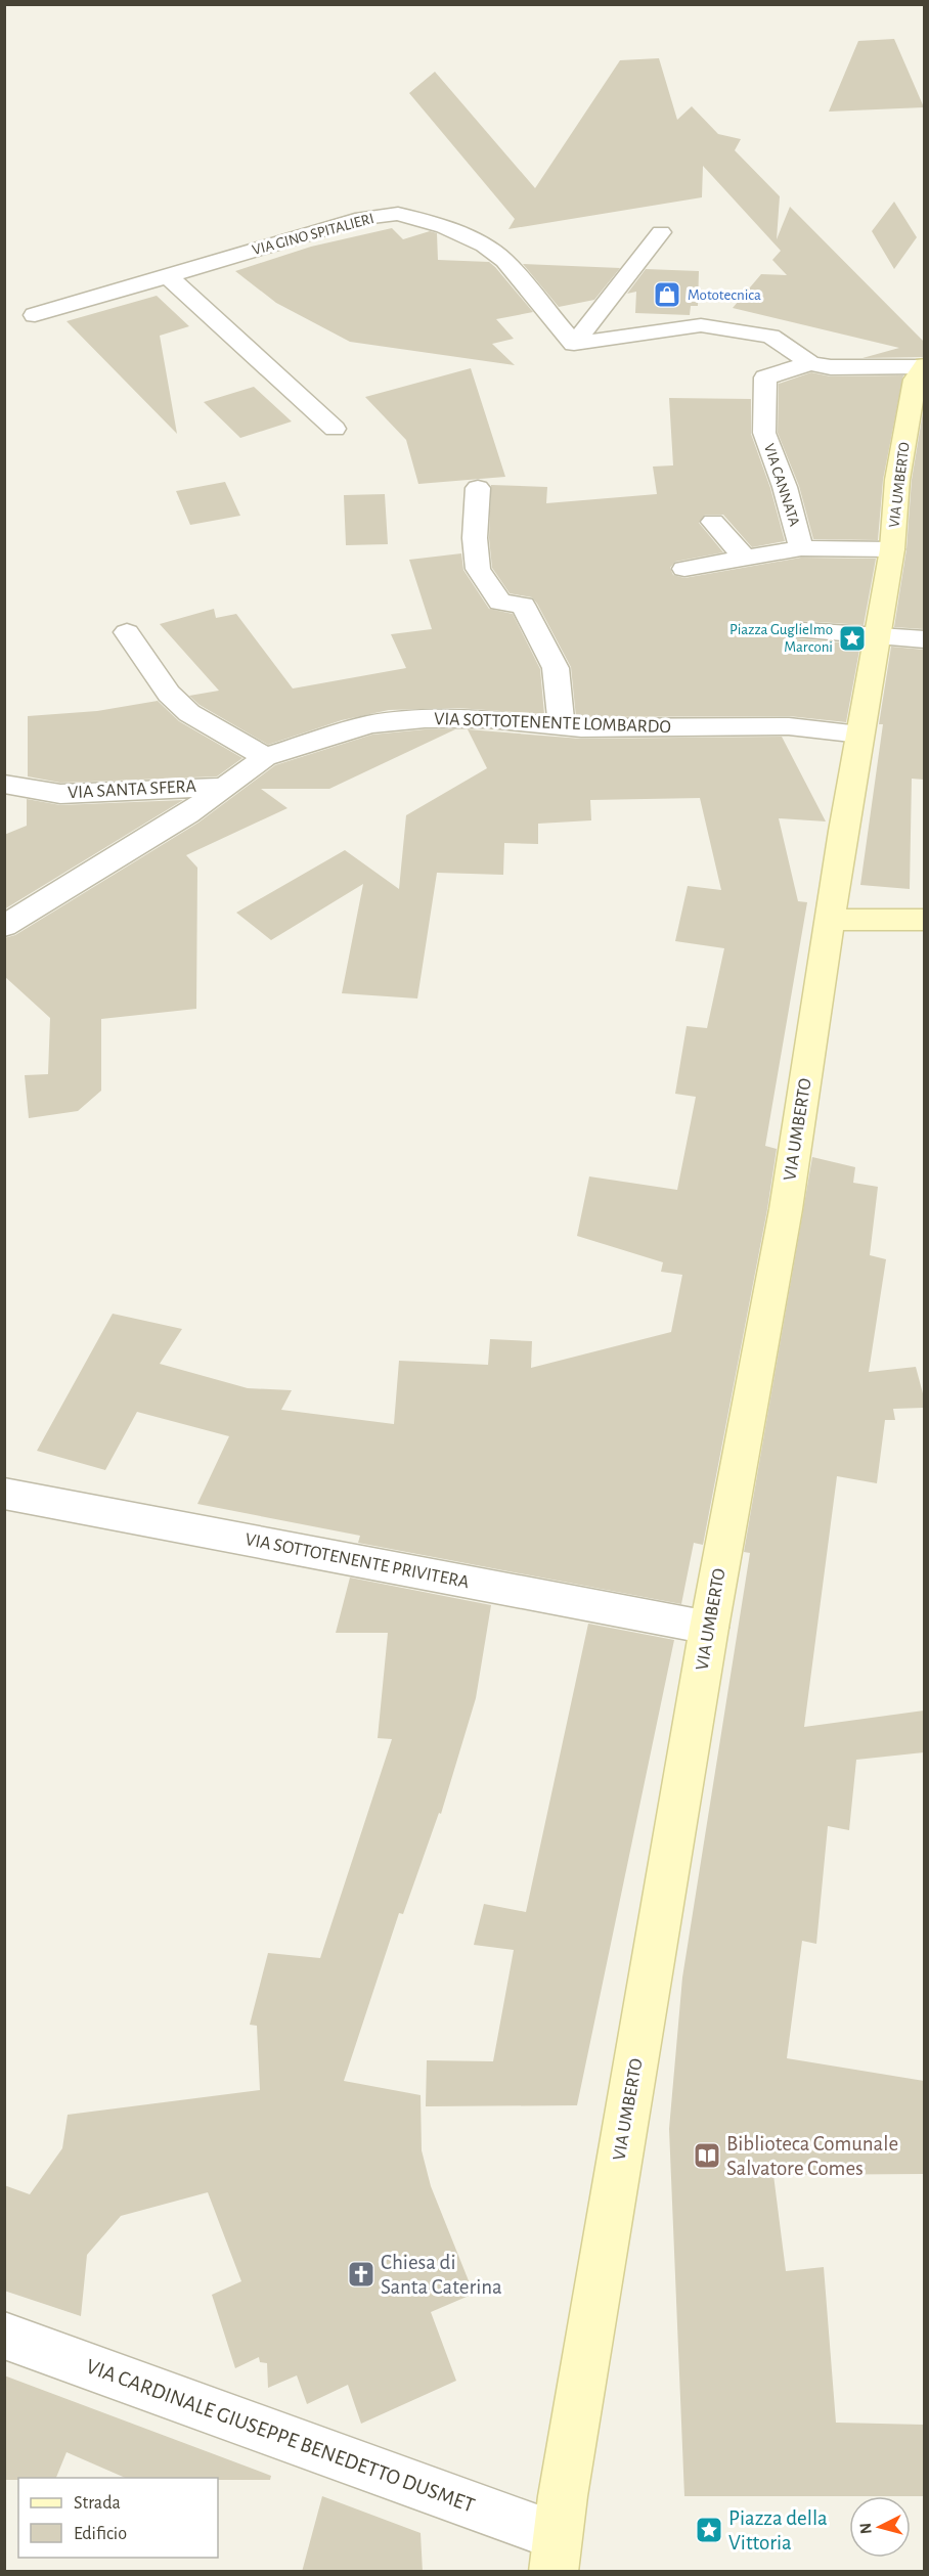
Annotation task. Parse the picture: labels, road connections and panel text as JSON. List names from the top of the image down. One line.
{"streets":{"main road":["VIA UMBERTO"],"street":["VIA GINO SPITALIERI","VIA CANNATA","VIA SOTTOTENENTE LOMBARDO","VIA SANTA SFERA","VIA SOTTOTENENTE PRIVITERA","VIA CARDINALE GIUSEPPE BENEDETTO DUSMET"]},"crossings":[["VIA CANNATA","VIA UMBERTO"],["VIA UMBERTO","VIA SOTTOTENENTE LOMBARDO"],["VIA UMBERTO","VIA SOTTOTENENTE PRIVITERA"],["VIA UMBERTO","VIA CARDINALE GIUSEPPE BENEDETTO DUSMET"],["VIA SOTTOTENENTE LOMBARDO","VIA SANTA SFERA"]],"places":{"shop":["Mototecnica"],"place":["Piazza Guglielmo Marconi","Piazza della Vittoria"],"library":["Biblioteca Comunale Salvatore Comes"],"church":["Chiesa di Santa Caterina"]},"legend":["Strada","Edificio"],"north":"left"}
